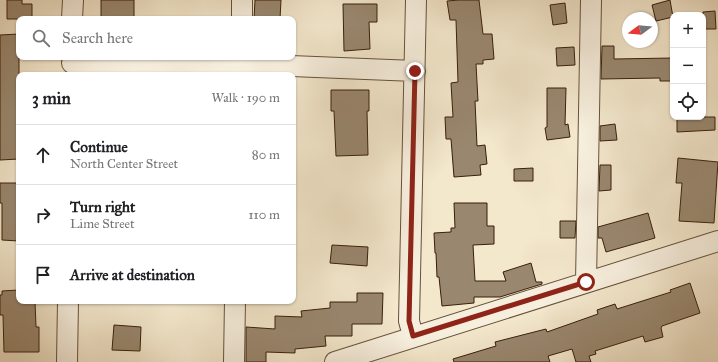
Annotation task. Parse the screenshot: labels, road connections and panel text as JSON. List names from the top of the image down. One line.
{"north":"left","page":{"map_buttons":["+","−"],"search":"Search here","heading":["3 min","Walk · 190 m"],"list":[["Continue","North Center Street","80 m"],["Turn right","Lime Street","110 m"],"Arrive at destination"]}}
